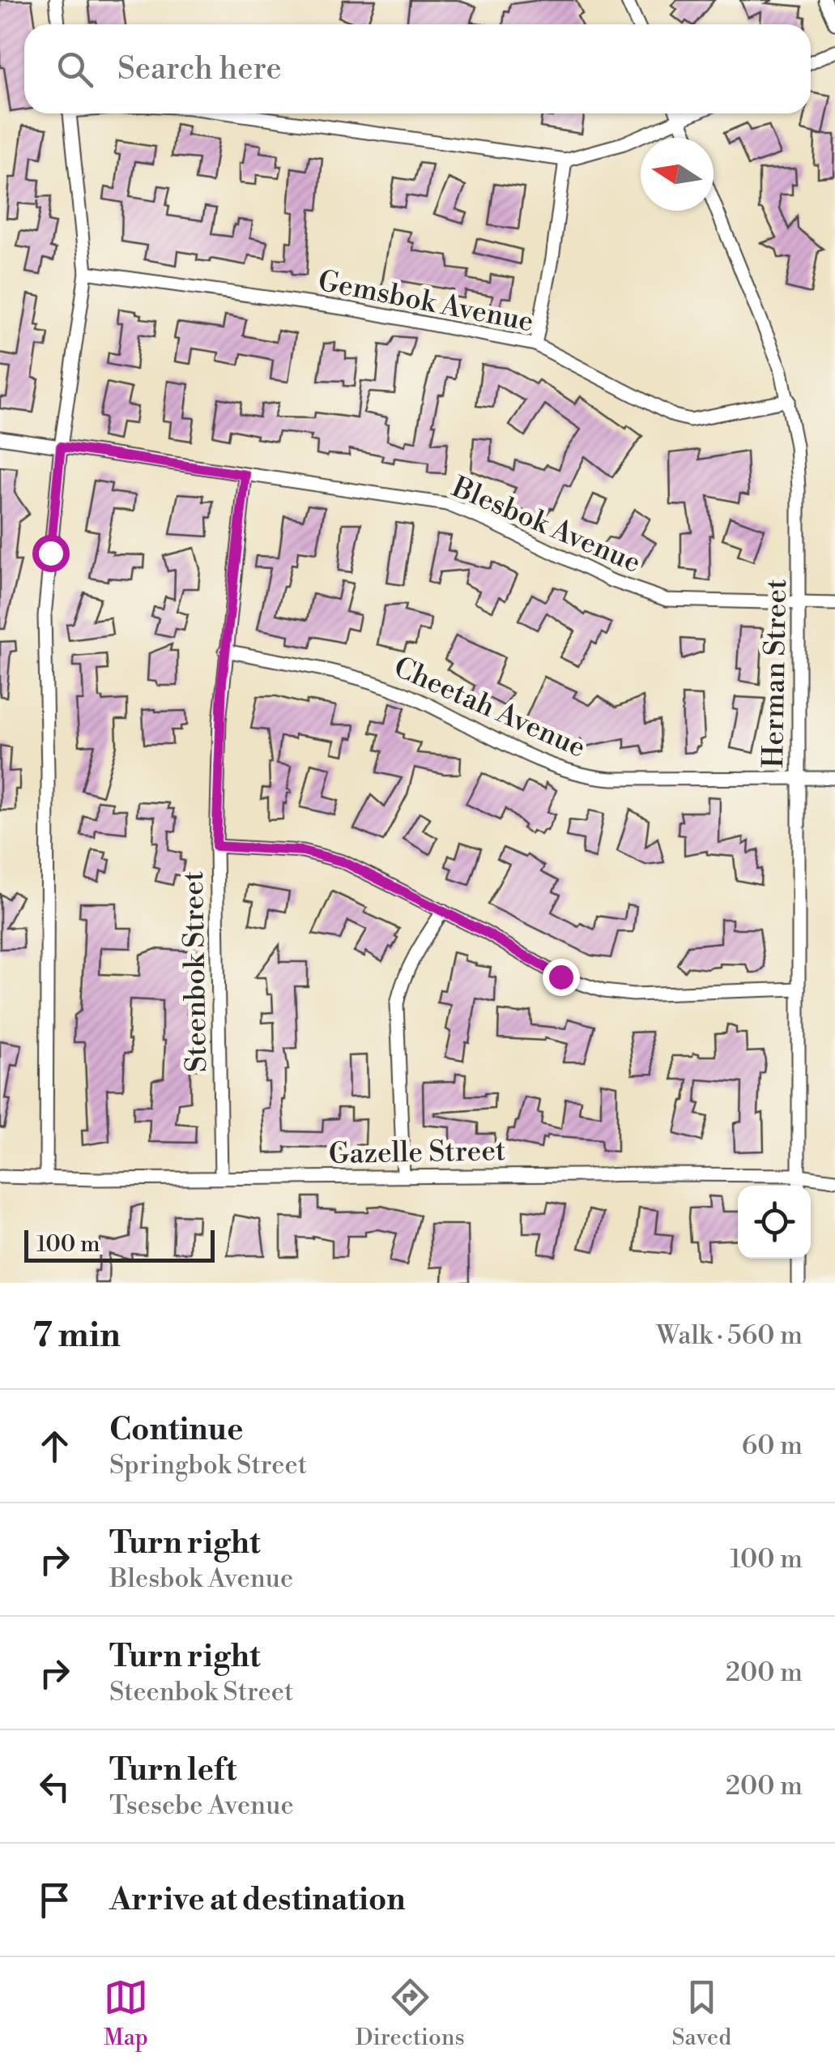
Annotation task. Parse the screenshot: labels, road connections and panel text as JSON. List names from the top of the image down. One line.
{"streets":{"street":["Gemsbok Avenue","Blesbok Avenue","Herman Street","Cheetah Avenue","Steenbok Street","Gazelle Street"]},"crossings":[["Gemsbok Avenue","Herman Street"],["Blesbok Avenue","Herman Street"],["Blesbok Avenue","Steenbok Street"],["Herman Street","Cheetah Avenue"],["Herman Street","Gazelle Street"],["Cheetah Avenue","Steenbok Street"],["Steenbok Street","Gazelle Street"]],"scale_bar":"100 m","north":"left","page":{"search":"Search here","scale":"100 m","heading":["7 min","Walk · 560 m"],"list":[["Continue","Springbok Street","60 m"],["Turn right","Blesbok Avenue","100 m"],["Turn right","Steenbok Street","200 m"],["Turn left","Tsesebe Avenue","200 m"],"Arrive at destination"],"nav":["Map","Directions","Saved"]}}
